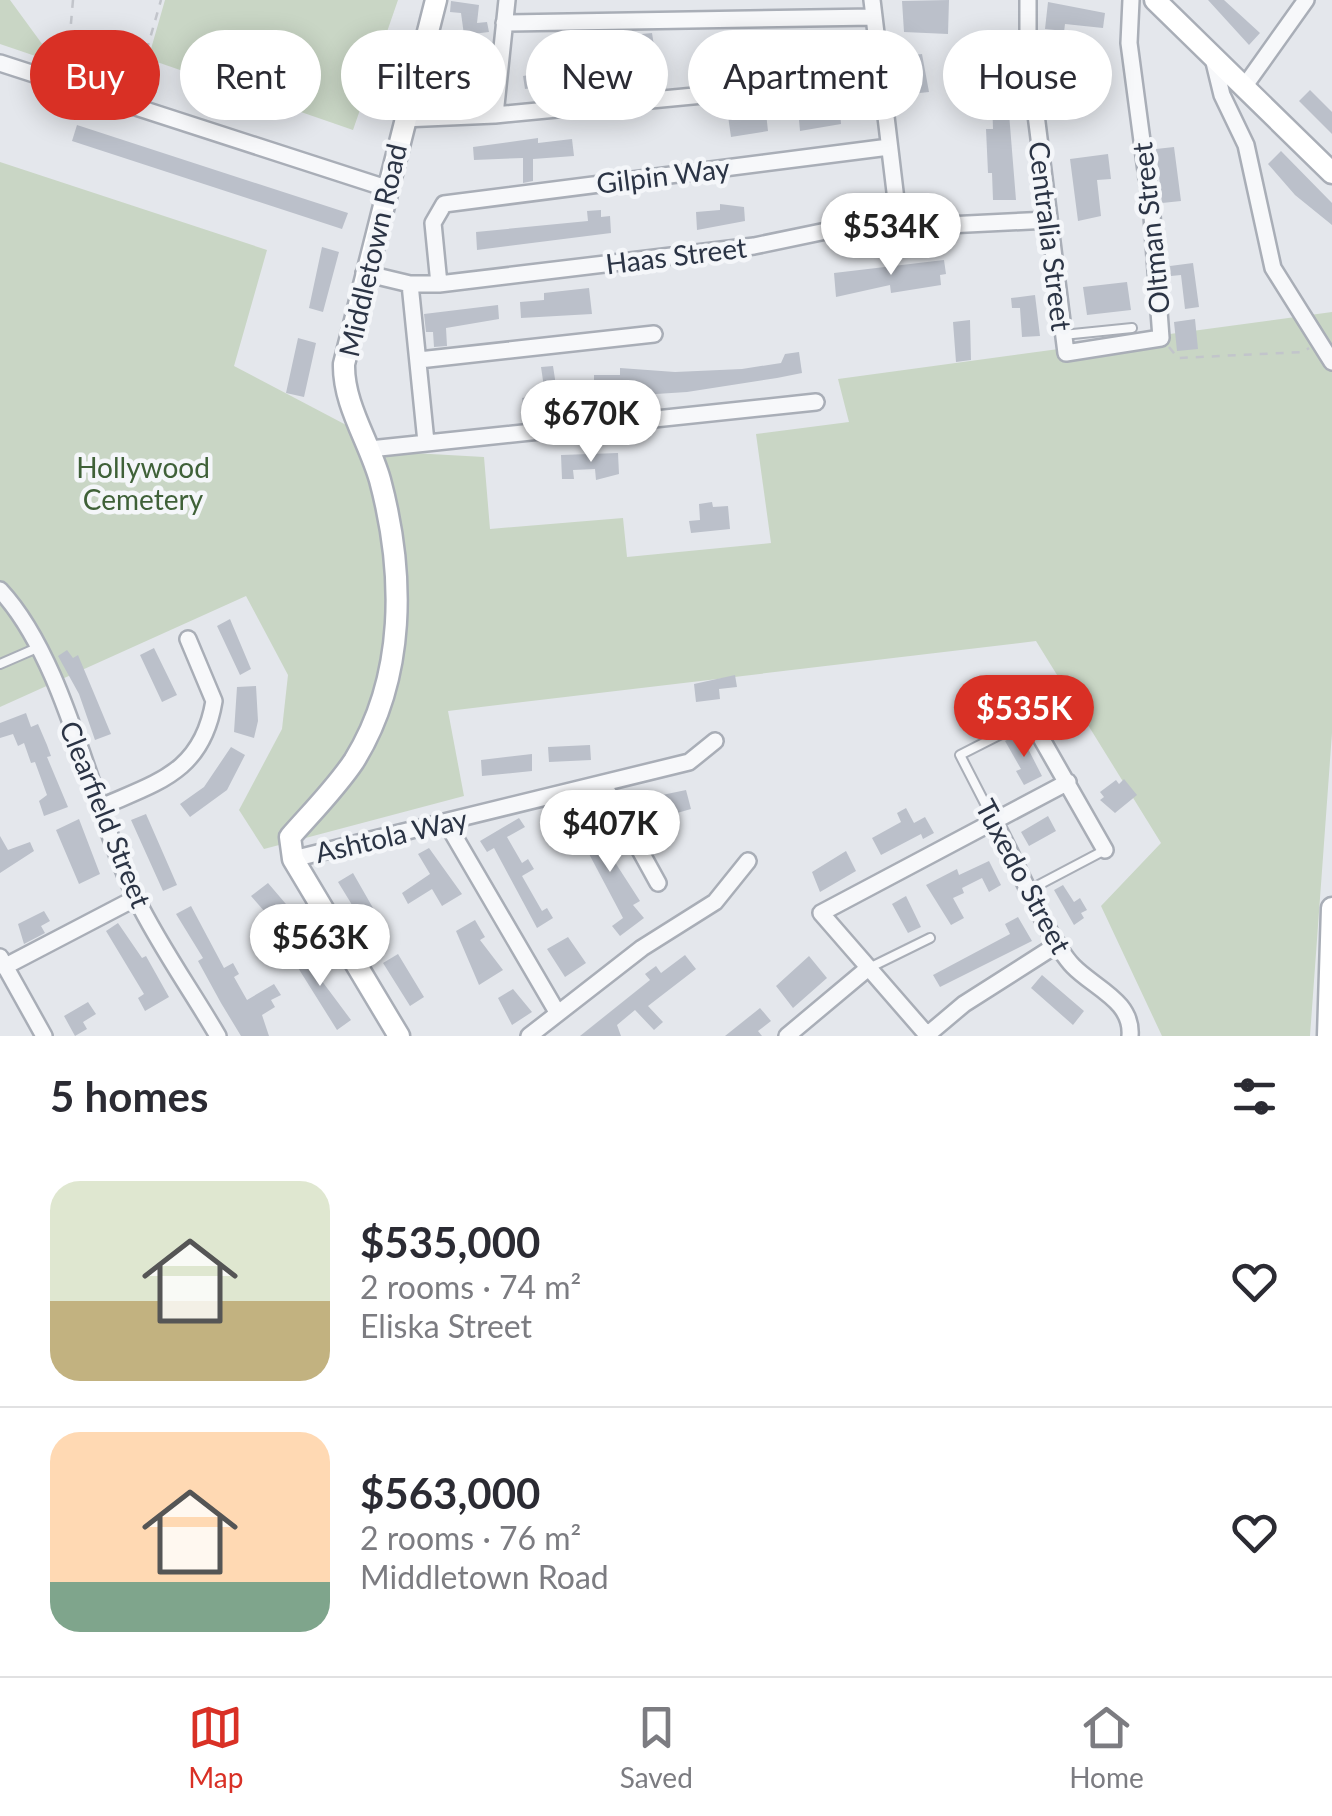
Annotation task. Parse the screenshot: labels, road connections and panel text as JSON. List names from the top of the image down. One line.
{"streets":{"street":["Gilpin Way","Oltman Street","Centralia Street","Middletown Road","Haas Street","Clearfield Street","Ashtola Way","Tuxedo Street"]},"crossings":[["Gilpin Way","Haas Street"],["Oltman Street","Centralia Street"],["Centralia Street","Haas Street"],["Middletown Road","Haas Street"],["Middletown Road","Ashtola Way"]],"parks":["Hollywood Cemetery"],"page":{"chip":["Buy","Rent","Filters","New","Apartment","House"],"price":["$534K","$670K","$535K","$407K","$563K"],"heading":"5 homes","list":[{"name":"$535,000","note":"2 rooms · 74 m² · Eliska Street"},{"name":"$563,000","note":"2 rooms · 76 m² · Middletown Road"}],"tabs":["Map","Saved","Home"]}}
